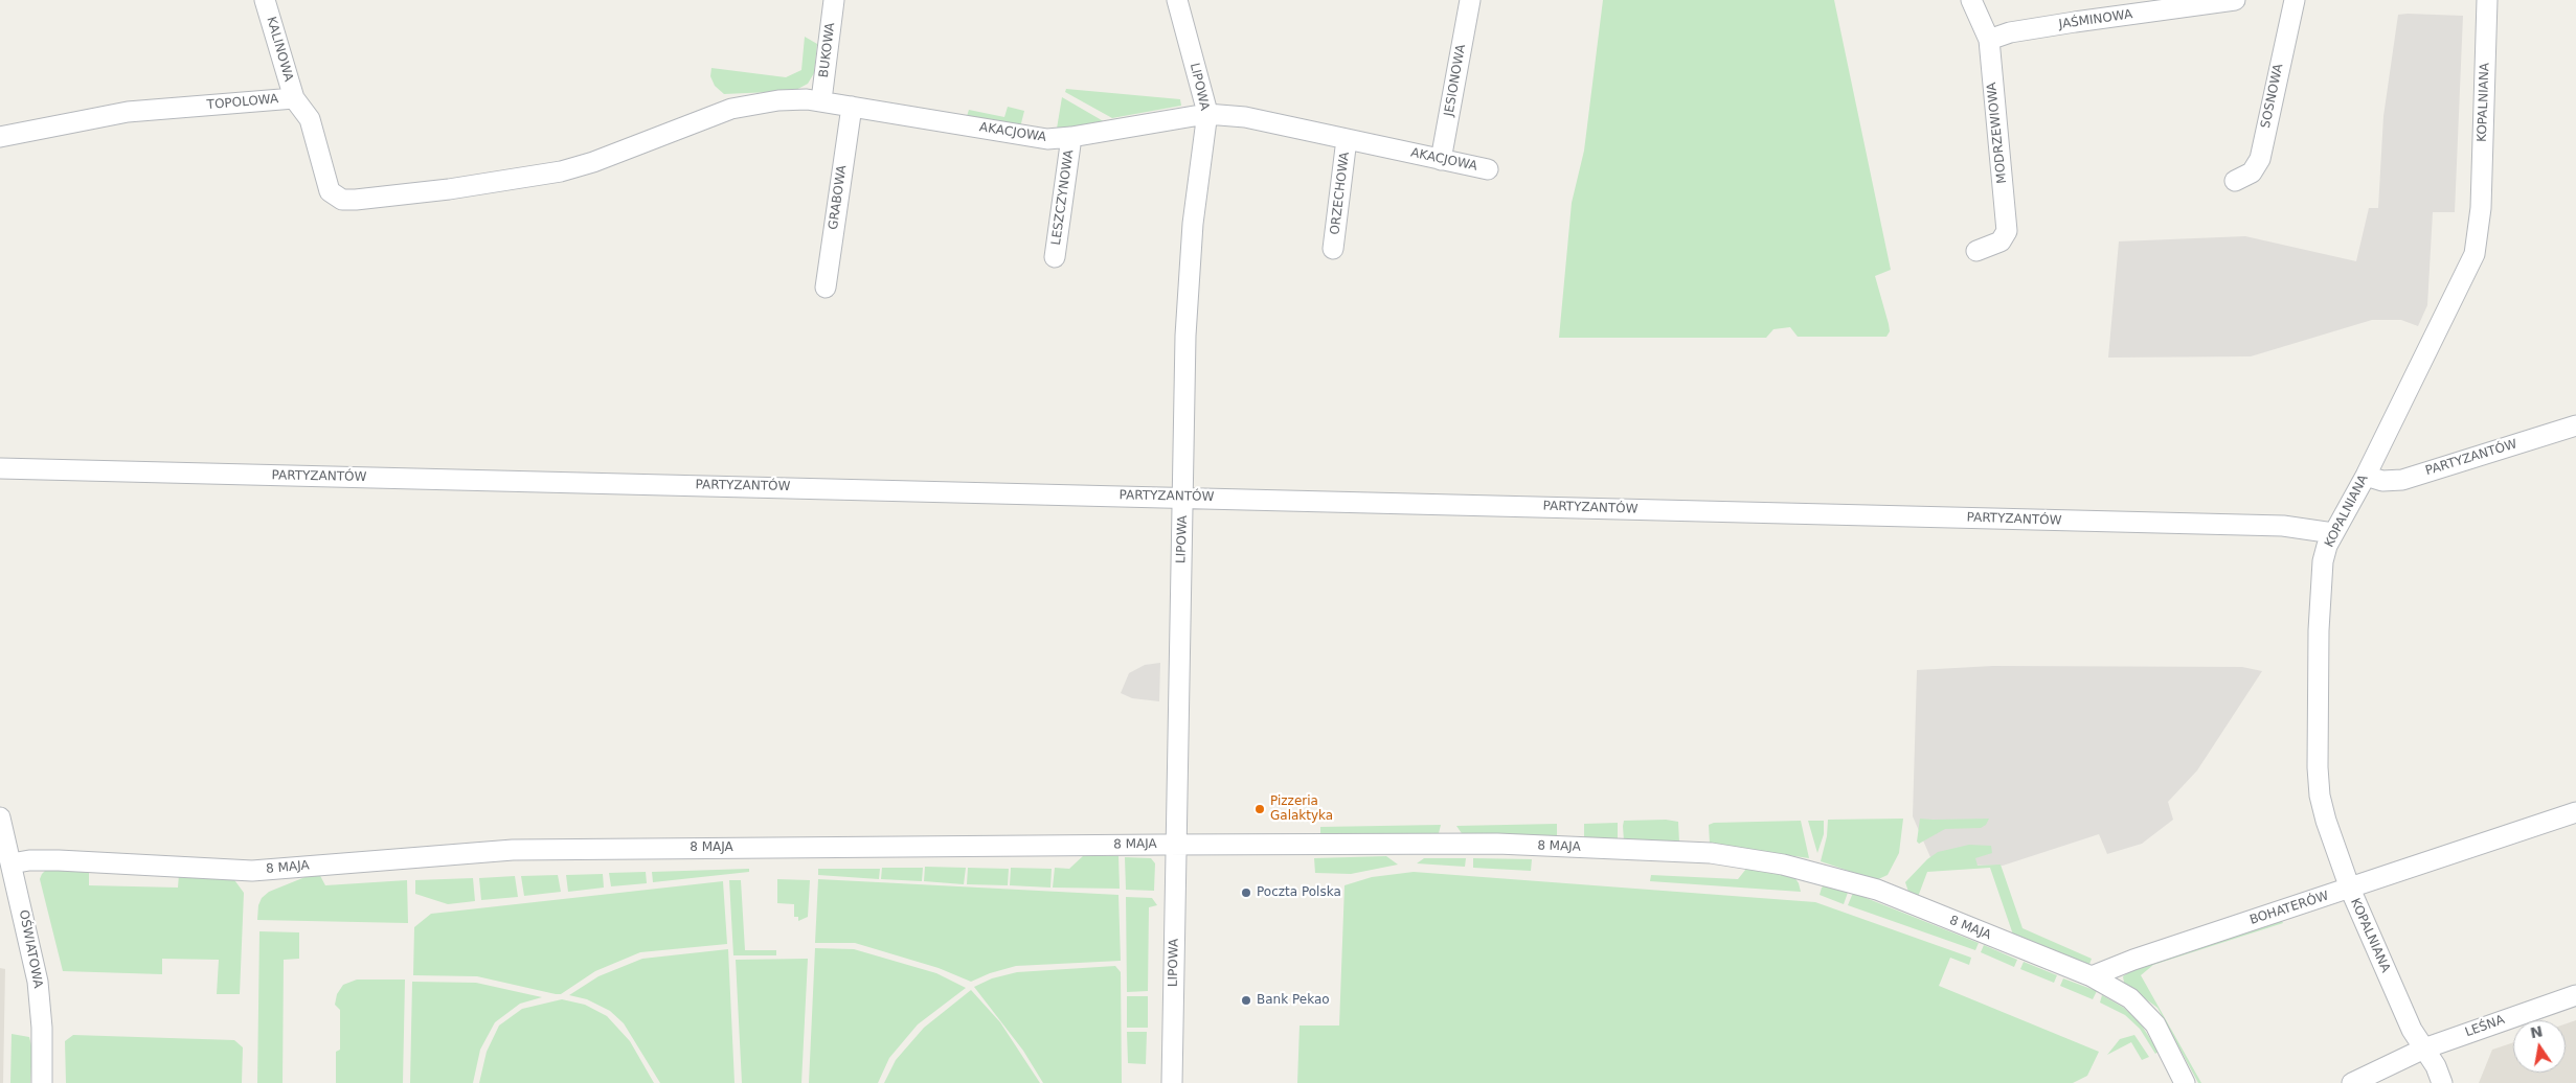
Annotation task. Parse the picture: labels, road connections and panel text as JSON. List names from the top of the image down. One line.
{"streets":{"street":["JAŚMINOWA","KALINOWA","BUKOWA","JESIONOWA","LIPOWA","SOSNOWA","TOPOLOWA","KOPALNIANA","AKACJOWA","MODRZEWIOWA","ORZECHOWA","GRABOWA","LESZCZYNOWA","PARTYZANTÓW","8 MAJA","BOHATERÓW","OŚWIATOWA","LEŚNA"]},"crossings":[["JAŚMINOWA","MODRZEWIOWA"],["KALINOWA","TOPOLOWA"],["BUKOWA","AKACJOWA"],["JESIONOWA","AKACJOWA"],["LIPOWA","AKACJOWA"],["LIPOWA","PARTYZANTÓW"],["LIPOWA","8 MAJA"],["TOPOLOWA","AKACJOWA"],["KOPALNIANA","PARTYZANTÓW"],["KOPALNIANA","BOHATERÓW"],["KOPALNIANA","LEŚNA"],["AKACJOWA","ORZECHOWA"],["AKACJOWA","GRABOWA"],["AKACJOWA","LESZCZYNOWA"],["8 MAJA","BOHATERÓW"],["8 MAJA","OŚWIATOWA"]],"places":["Pizzeria Galaktyka","Poczta Polska","Bank Pekao"],"north":"top"}
